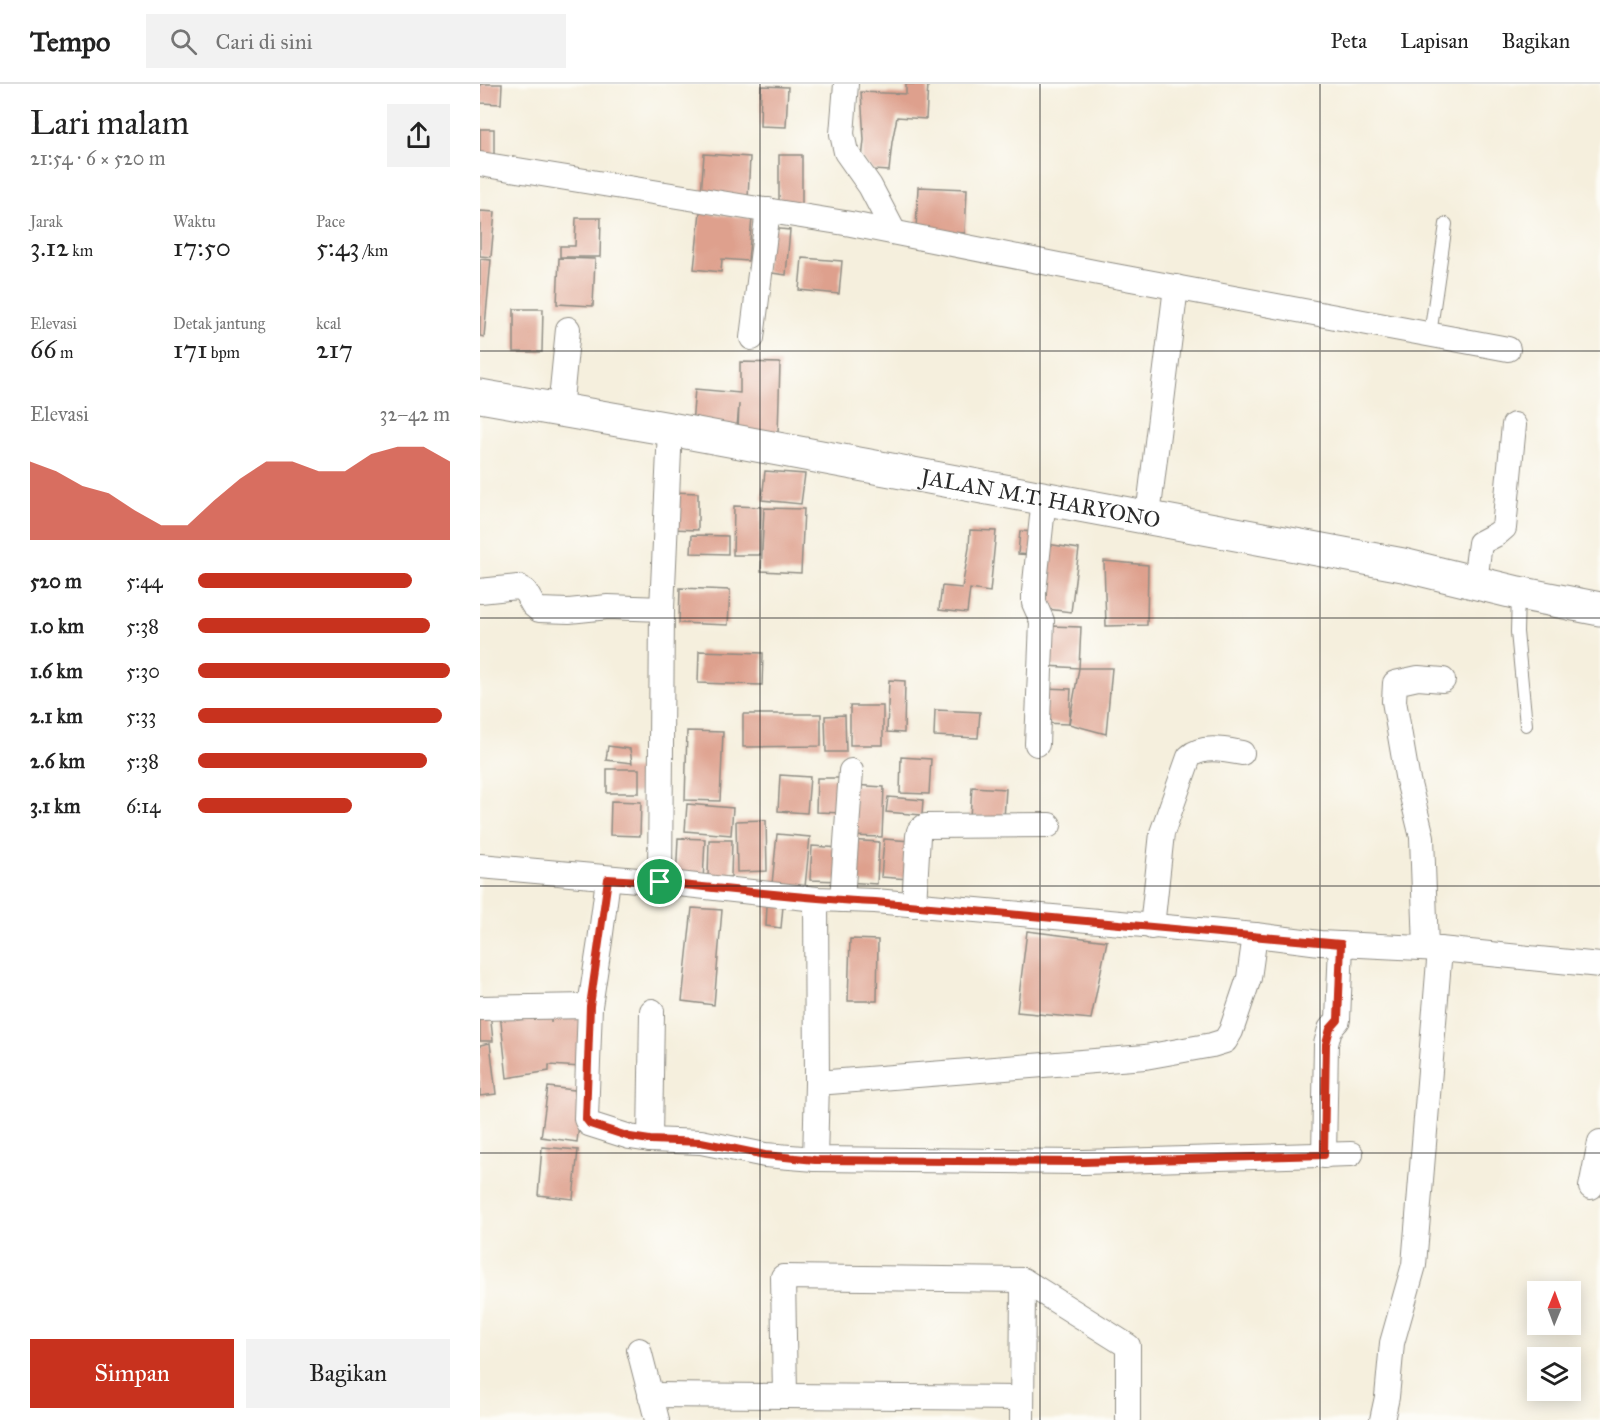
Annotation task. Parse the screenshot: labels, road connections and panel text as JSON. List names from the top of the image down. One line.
{"streets":{"main road":["JALAN M.T. HARYONO"]},"north":"top","page":{"header":"Tempo","search":"Cari di sini","nav":["Peta","Lapisan","Bagikan"],"heading":["Lari malam","21:54 · 6 × 520 m"],"stats":[["Jarak","3.12 km"],["Waktu","17:50"],["Pace","5:43 /km"],["Elevasi","66 m"],["Detak jantung","171 bpm"],["kcal","217"]],"chart":["Elevasi","32–42 m"],"list":[{"name":"520 m","note":"5:44"},{"name":"1.0 km","note":"5:38"},{"name":"1.6 km","note":"5:30"},{"name":"2.1 km","note":"5:33"},{"name":"2.6 km","note":"5:38"},{"name":"3.1 km","note":"6:14"}],"buttons":["Simpan","Bagikan"]}}
